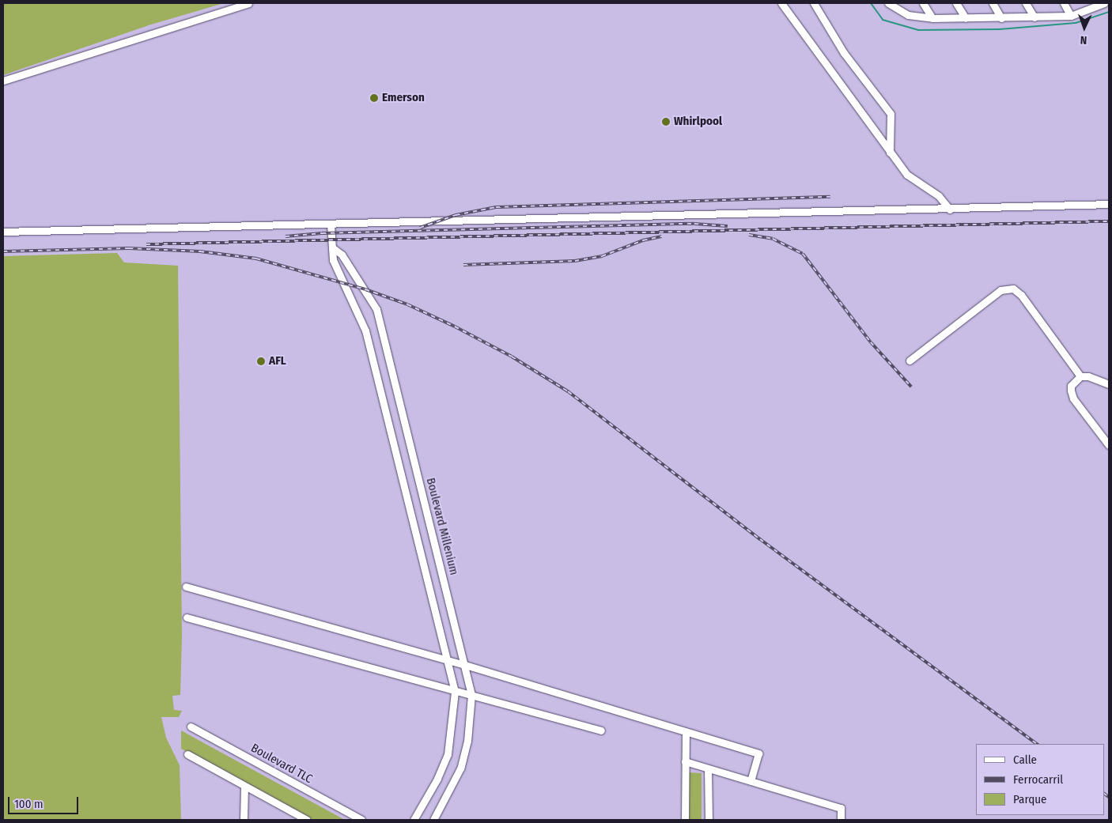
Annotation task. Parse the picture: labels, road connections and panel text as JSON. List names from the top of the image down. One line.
{"streets":{"street":["Boulevard Millenium","Boulevard TLC"]},"places":["Emerson","Whirlpool","AFL"],"legend":["Calle","Ferrocarril","Parque"],"scale_bar":"100 m","north":"bottom"}
